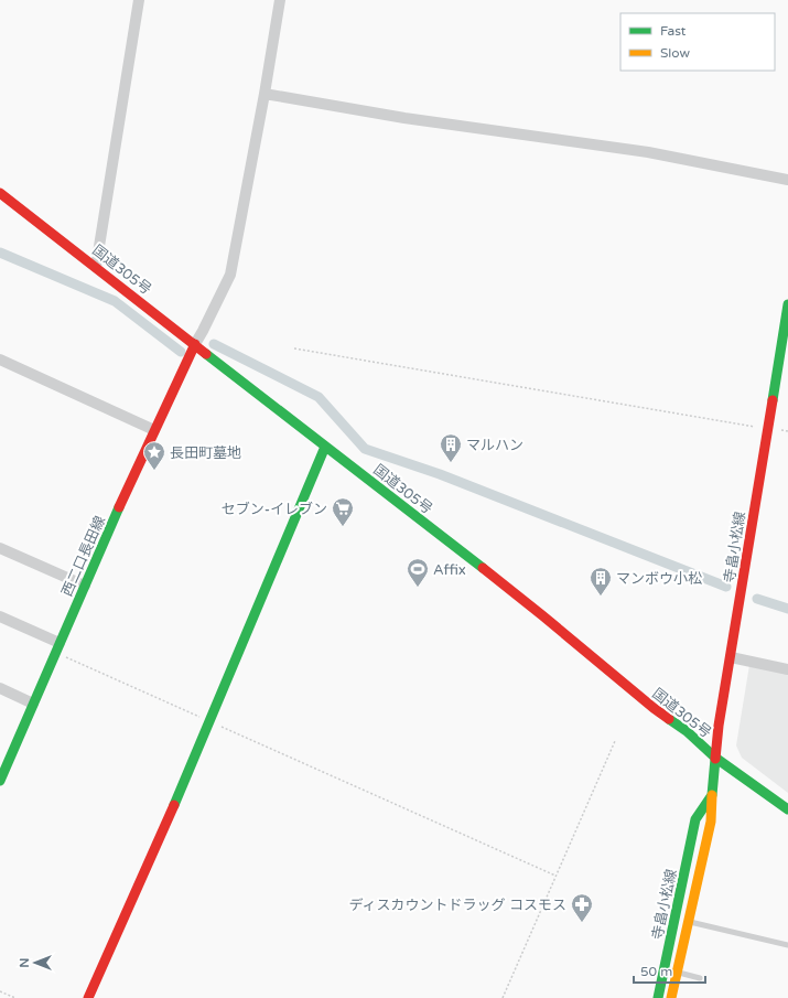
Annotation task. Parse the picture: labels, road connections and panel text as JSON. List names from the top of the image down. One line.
{"streets":{"main road":["国道305号","寺畠小松線","西二口長田線"]},"crossings":[["国道305号","寺畠小松線"],["国道305号","西二口長田線"]],"places":{"building":["マルハン","マンボウ小松"],"place":["長田町墓地"],"supermarket":["セブン-イレブン"],"sports":["Affix"],"pharmacy":["ディスカウントドラッグ コスモス"]},"legend":["Fast","Slow"],"scale_bar":"50 m","north":"left"}
